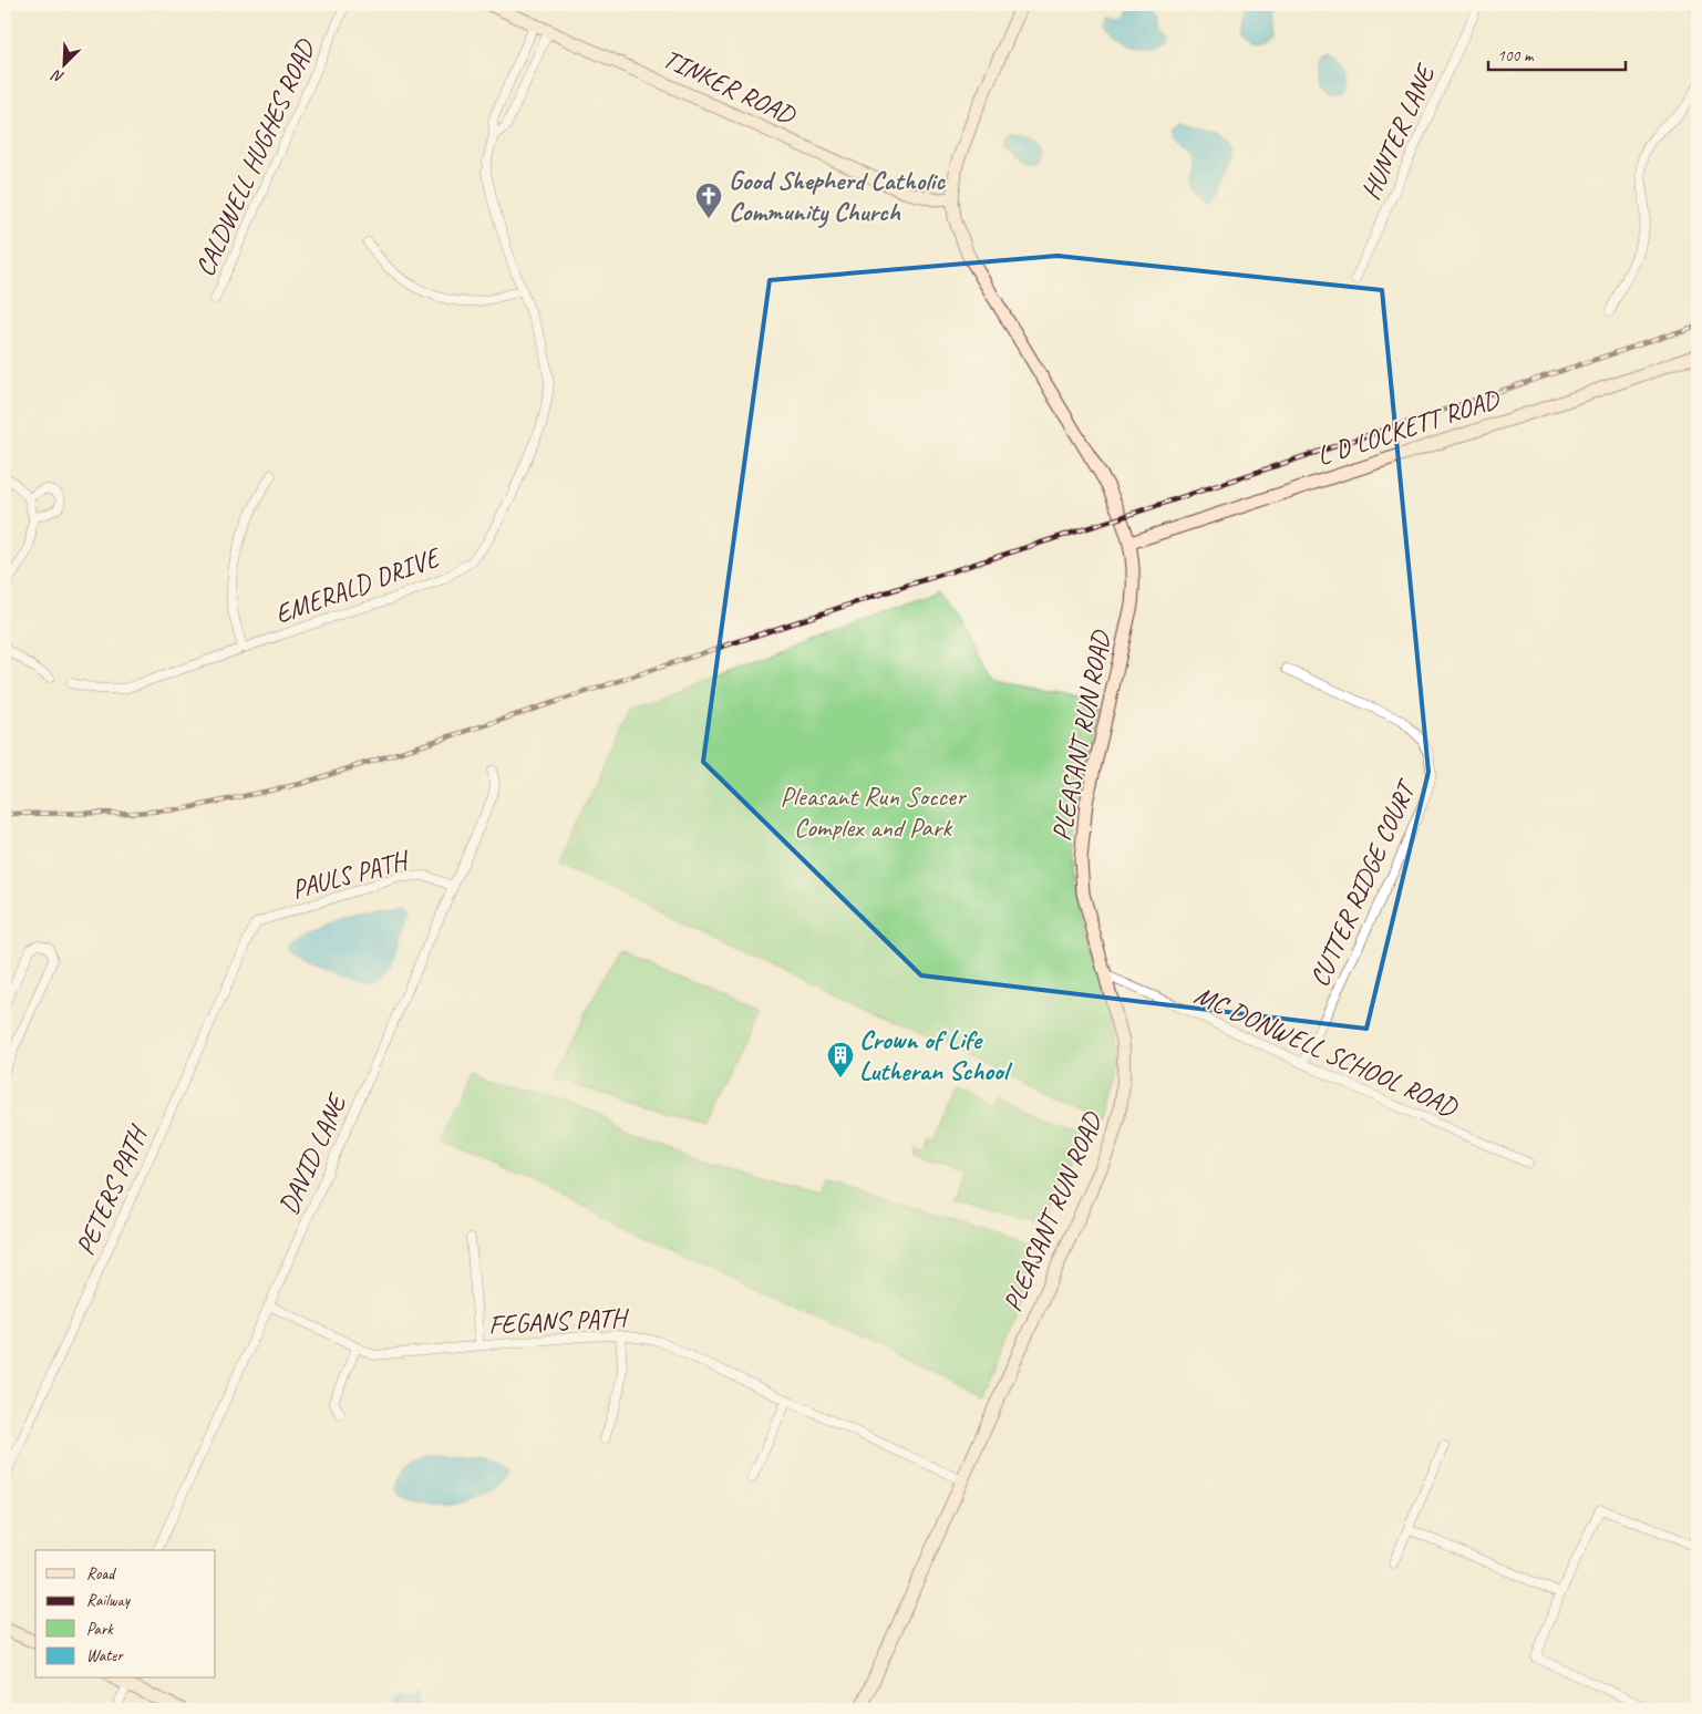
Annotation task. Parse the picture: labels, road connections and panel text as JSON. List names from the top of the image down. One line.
{"streets":{"main road":["TINKER ROAD","L D LOCKETT ROAD","PLEASANT RUN ROAD"],"street":["HUNTER LANE","CALDWELL HUGHES ROAD","EMERALD DRIVE","PAULS PATH","CUTTER RIDGE COURT","MC DONWELL SCHOOL ROAD","DAVID LANE","PETERS PATH","FEGANS PATH"]},"crossings":[["TINKER ROAD","EMERALD DRIVE"],["TINKER ROAD","PLEASANT RUN ROAD"],["L D LOCKETT ROAD","PLEASANT RUN ROAD"],["PLEASANT RUN ROAD","MC DONWELL SCHOOL ROAD"],["PLEASANT RUN ROAD","FEGANS PATH"],["PAULS PATH","DAVID LANE"],["PAULS PATH","PETERS PATH"],["CUTTER RIDGE COURT","MC DONWELL SCHOOL ROAD"],["DAVID LANE","FEGANS PATH"]],"parks":["Pleasant Run Soccer Complex and Park"],"places":{"church":["Good Shepherd Catholic Community Church"],"building":["Crown of Life Lutheran School"]},"legend":["Road","Railway","Park","Water"],"scale_bar":"100 m","north":"bottom left"}
